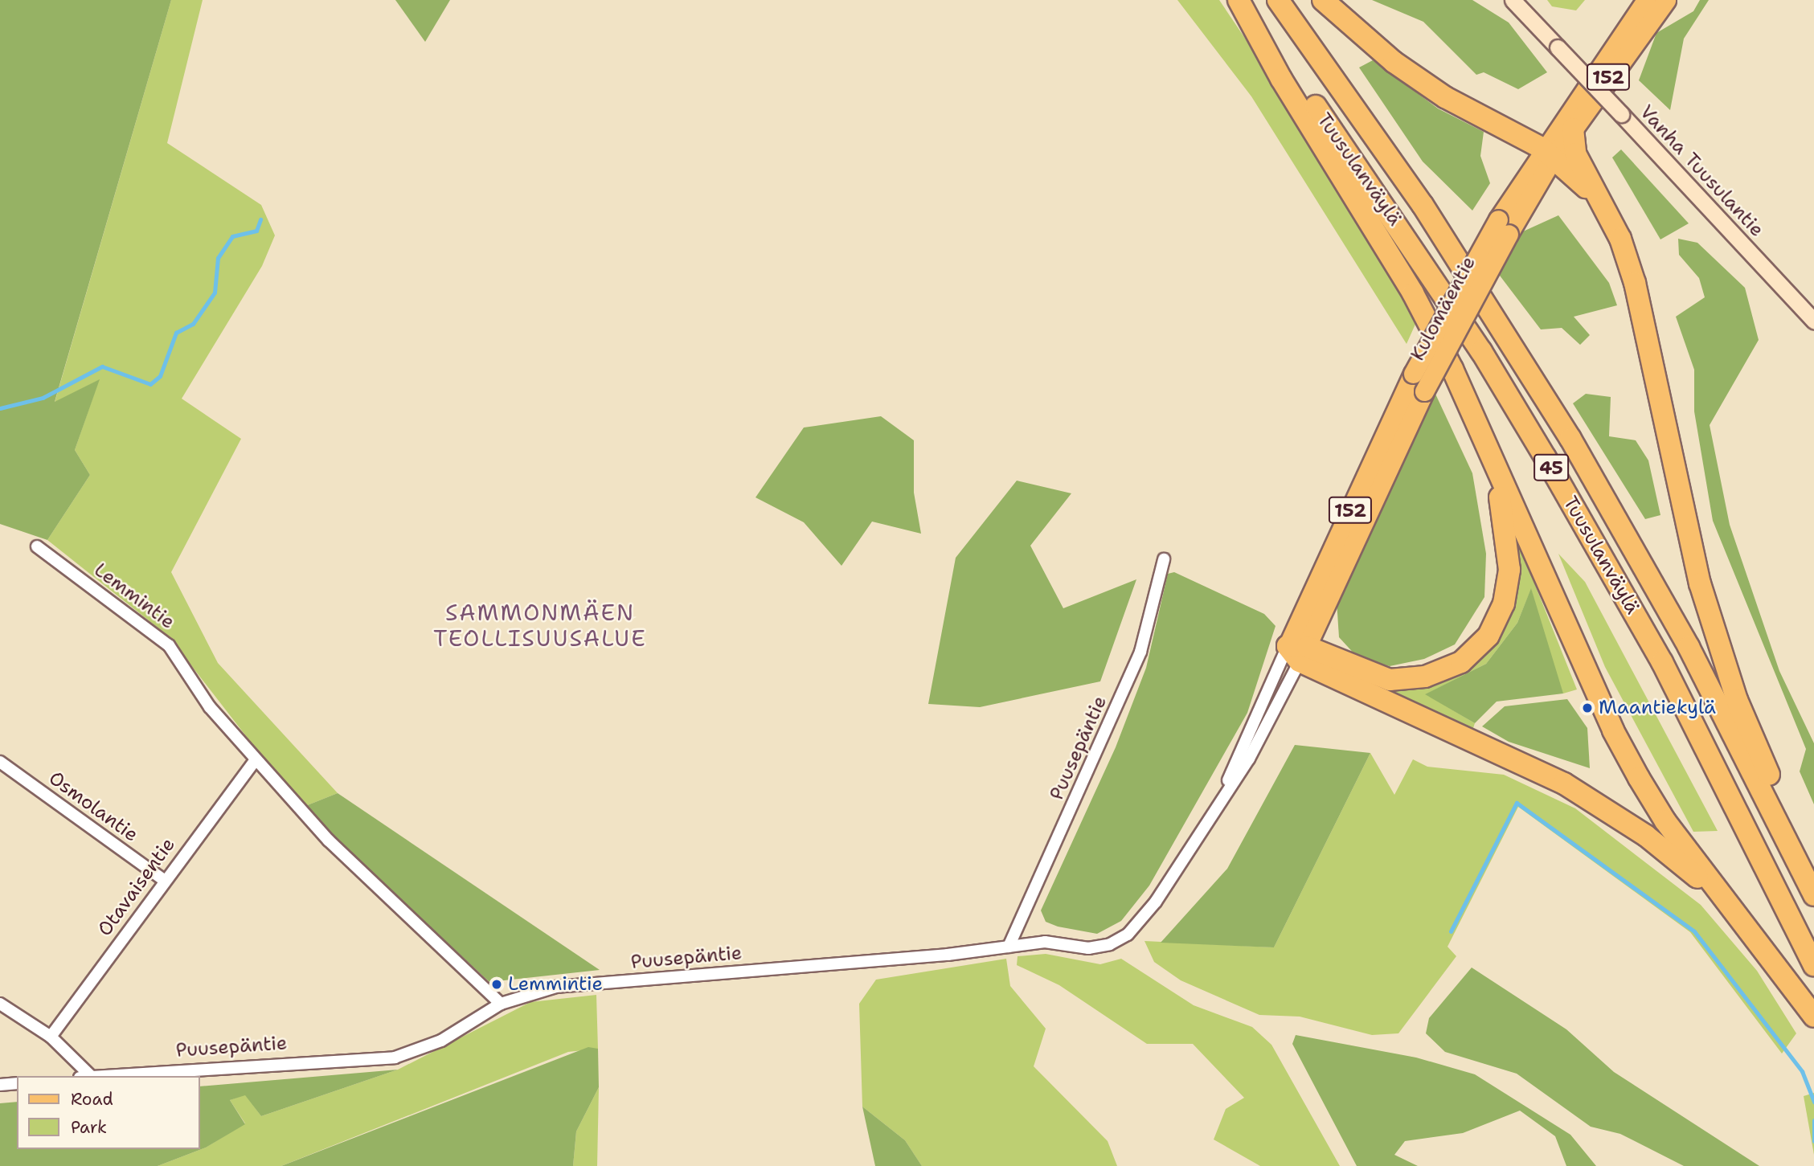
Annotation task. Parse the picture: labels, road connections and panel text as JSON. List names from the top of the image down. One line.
{"streets":{"highway":["Tuusulanväylä","45"],"main road":["152","Vanha Tuusulantie","Kulomäentie"],"street":["Lemmintie","Puusepäntie","Osmolantie","Otavaisentie"]},"crossings":[["Kulomäentie","Puusepäntie"],["Lemmintie","Puusepäntie"],["Lemmintie","Otavaisentie"],["Osmolantie","Otavaisentie"]],"districts":["SAMMONMÄEN TEOLLISUUSALUE"],"places":["Maantiekylä","Lemmintie"],"legend":["Road","Park"]}
